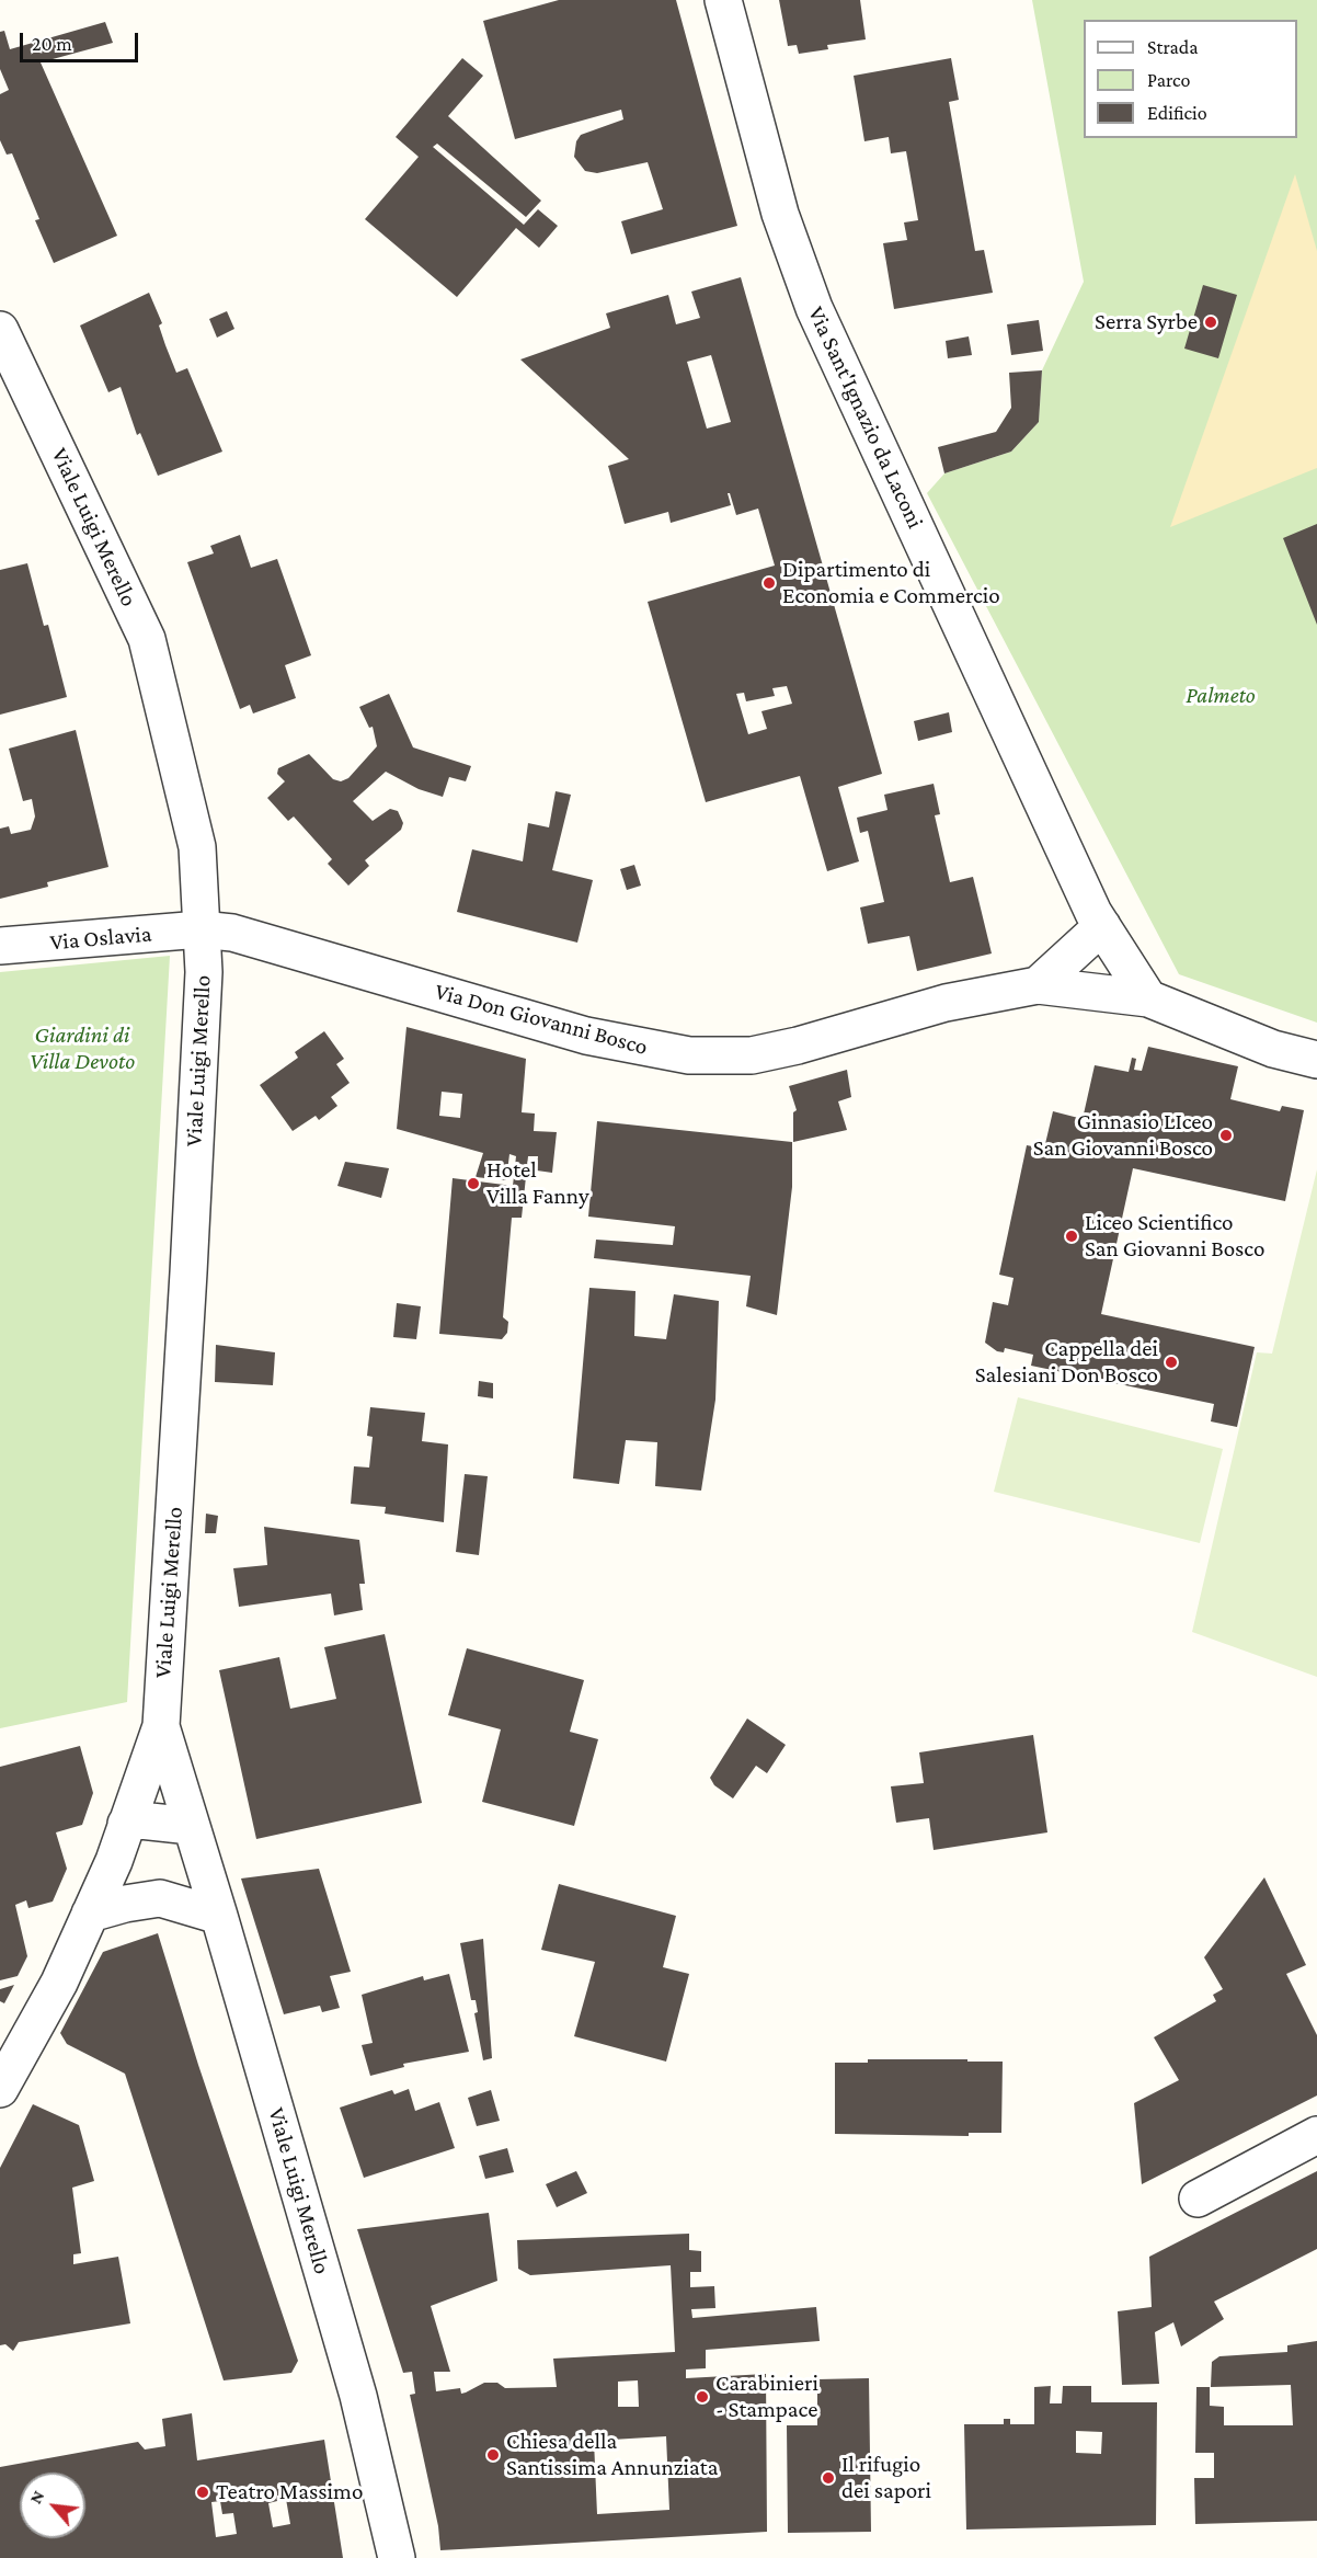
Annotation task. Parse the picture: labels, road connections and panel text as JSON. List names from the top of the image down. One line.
{"streets":{"street":["Via Sant'Ignazio da Laconi","Viale Luigi Merello","Via Oslavia","Via Don Giovanni Bosco"]},"crossings":[["Viale Luigi Merello","Via Oslavia"],["Viale Luigi Merello","Via Don Giovanni Bosco"],["Via Oslavia","Via Don Giovanni Bosco"]],"parks":["Palmeto","Giardini di Villa Devoto"],"places":["Serra Syrbe","Dipartimento di Economia e Commercio","Ginnasio LIceo San Giovanni Bosco","Hotel Villa Fanny","Liceo Scientifico San Giovanni Bosco","Cappella dei Salesiani Don Bosco","Carabinieri - Stampace","Chiesa della Santissima Annunziata","Il rifugio dei sapori","Teatro Massimo"],"legend":["Strada","Parco","Edificio"],"scale_bar":"20 m","north":"top left"}
